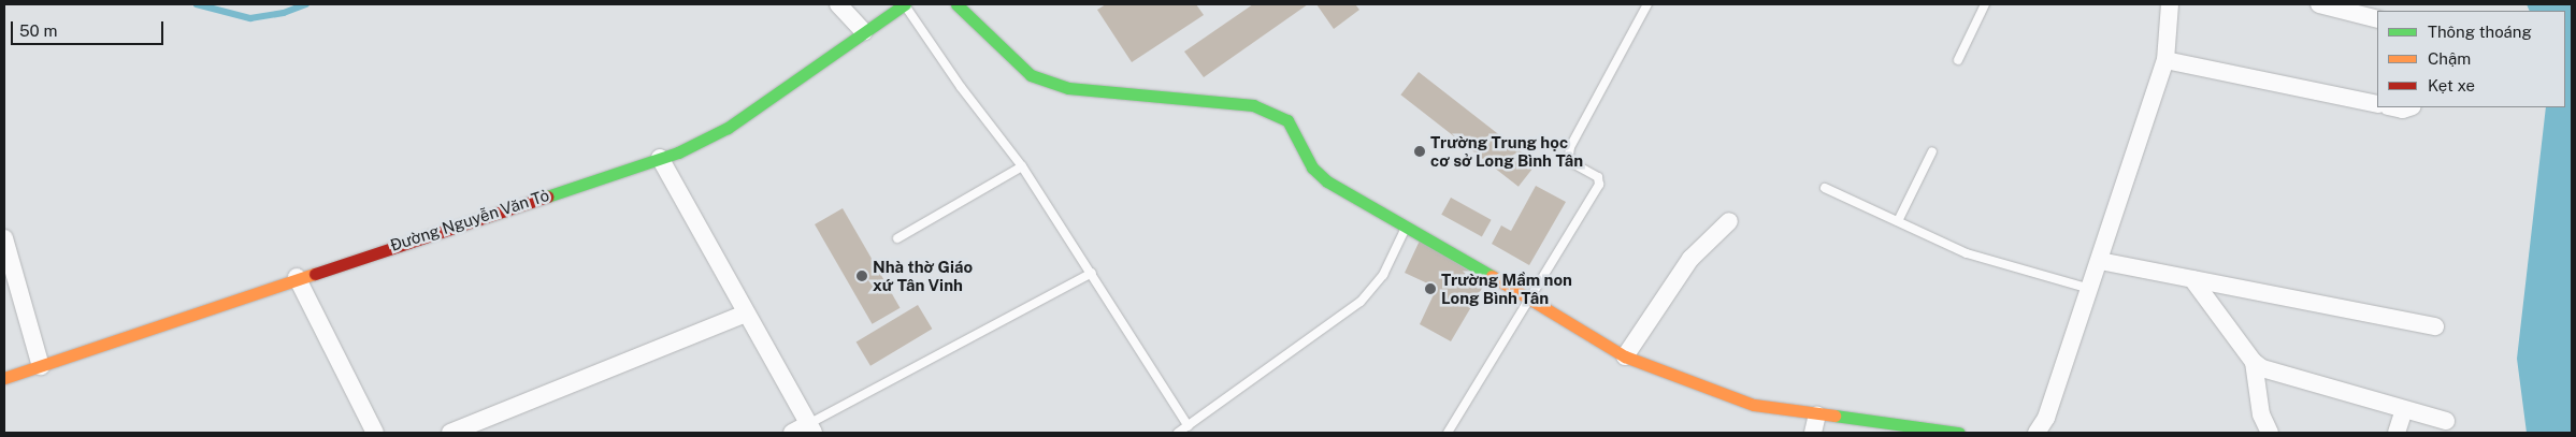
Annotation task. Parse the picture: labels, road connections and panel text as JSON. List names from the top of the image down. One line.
{"streets":{"street":["Đường Nguyễn Văn Tỏ"]},"places":["Trường Trung học cơ sở Long Bình Tân","Nhà thờ Giáo xứ Tân Vinh","Trường Mầm non Long Bình Tân"],"legend":["Thông thoáng","Chậm","Kẹt xe"],"scale_bar":"50 m"}
